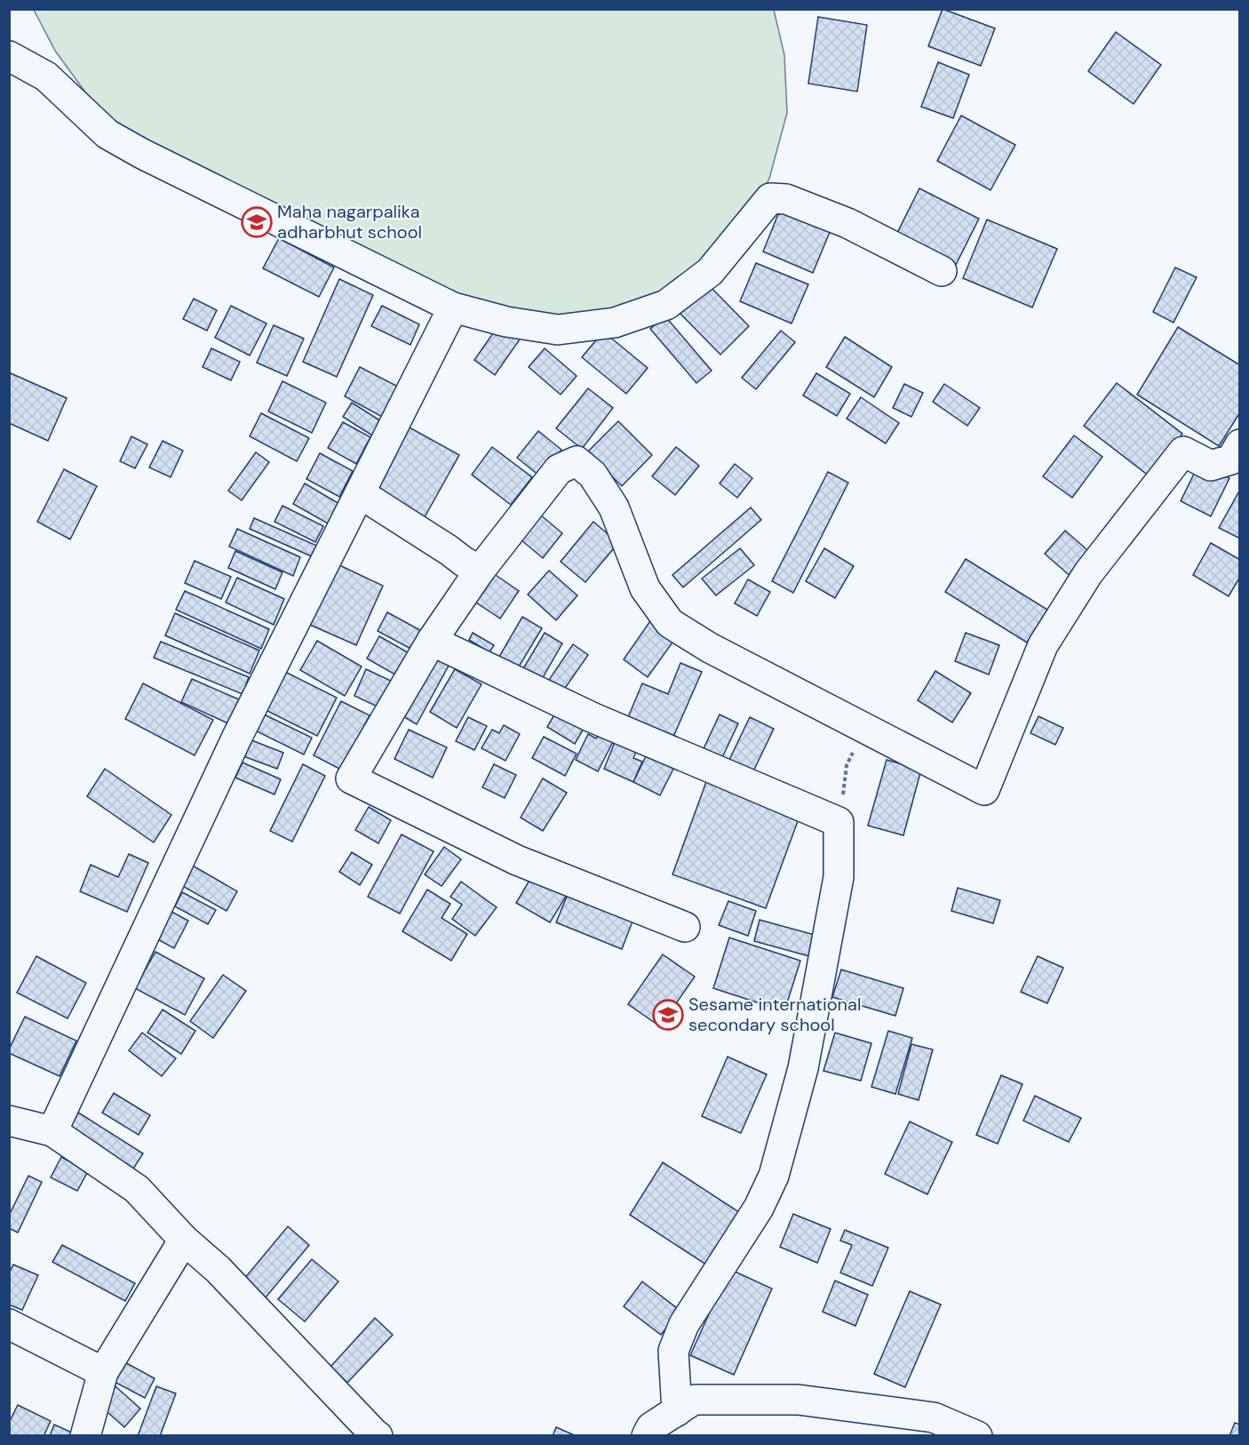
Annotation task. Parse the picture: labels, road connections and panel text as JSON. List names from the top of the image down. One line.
{"places":{"school or university":["Maha nagarpalika adharbhut school","Sesame international secondary school"]}}
